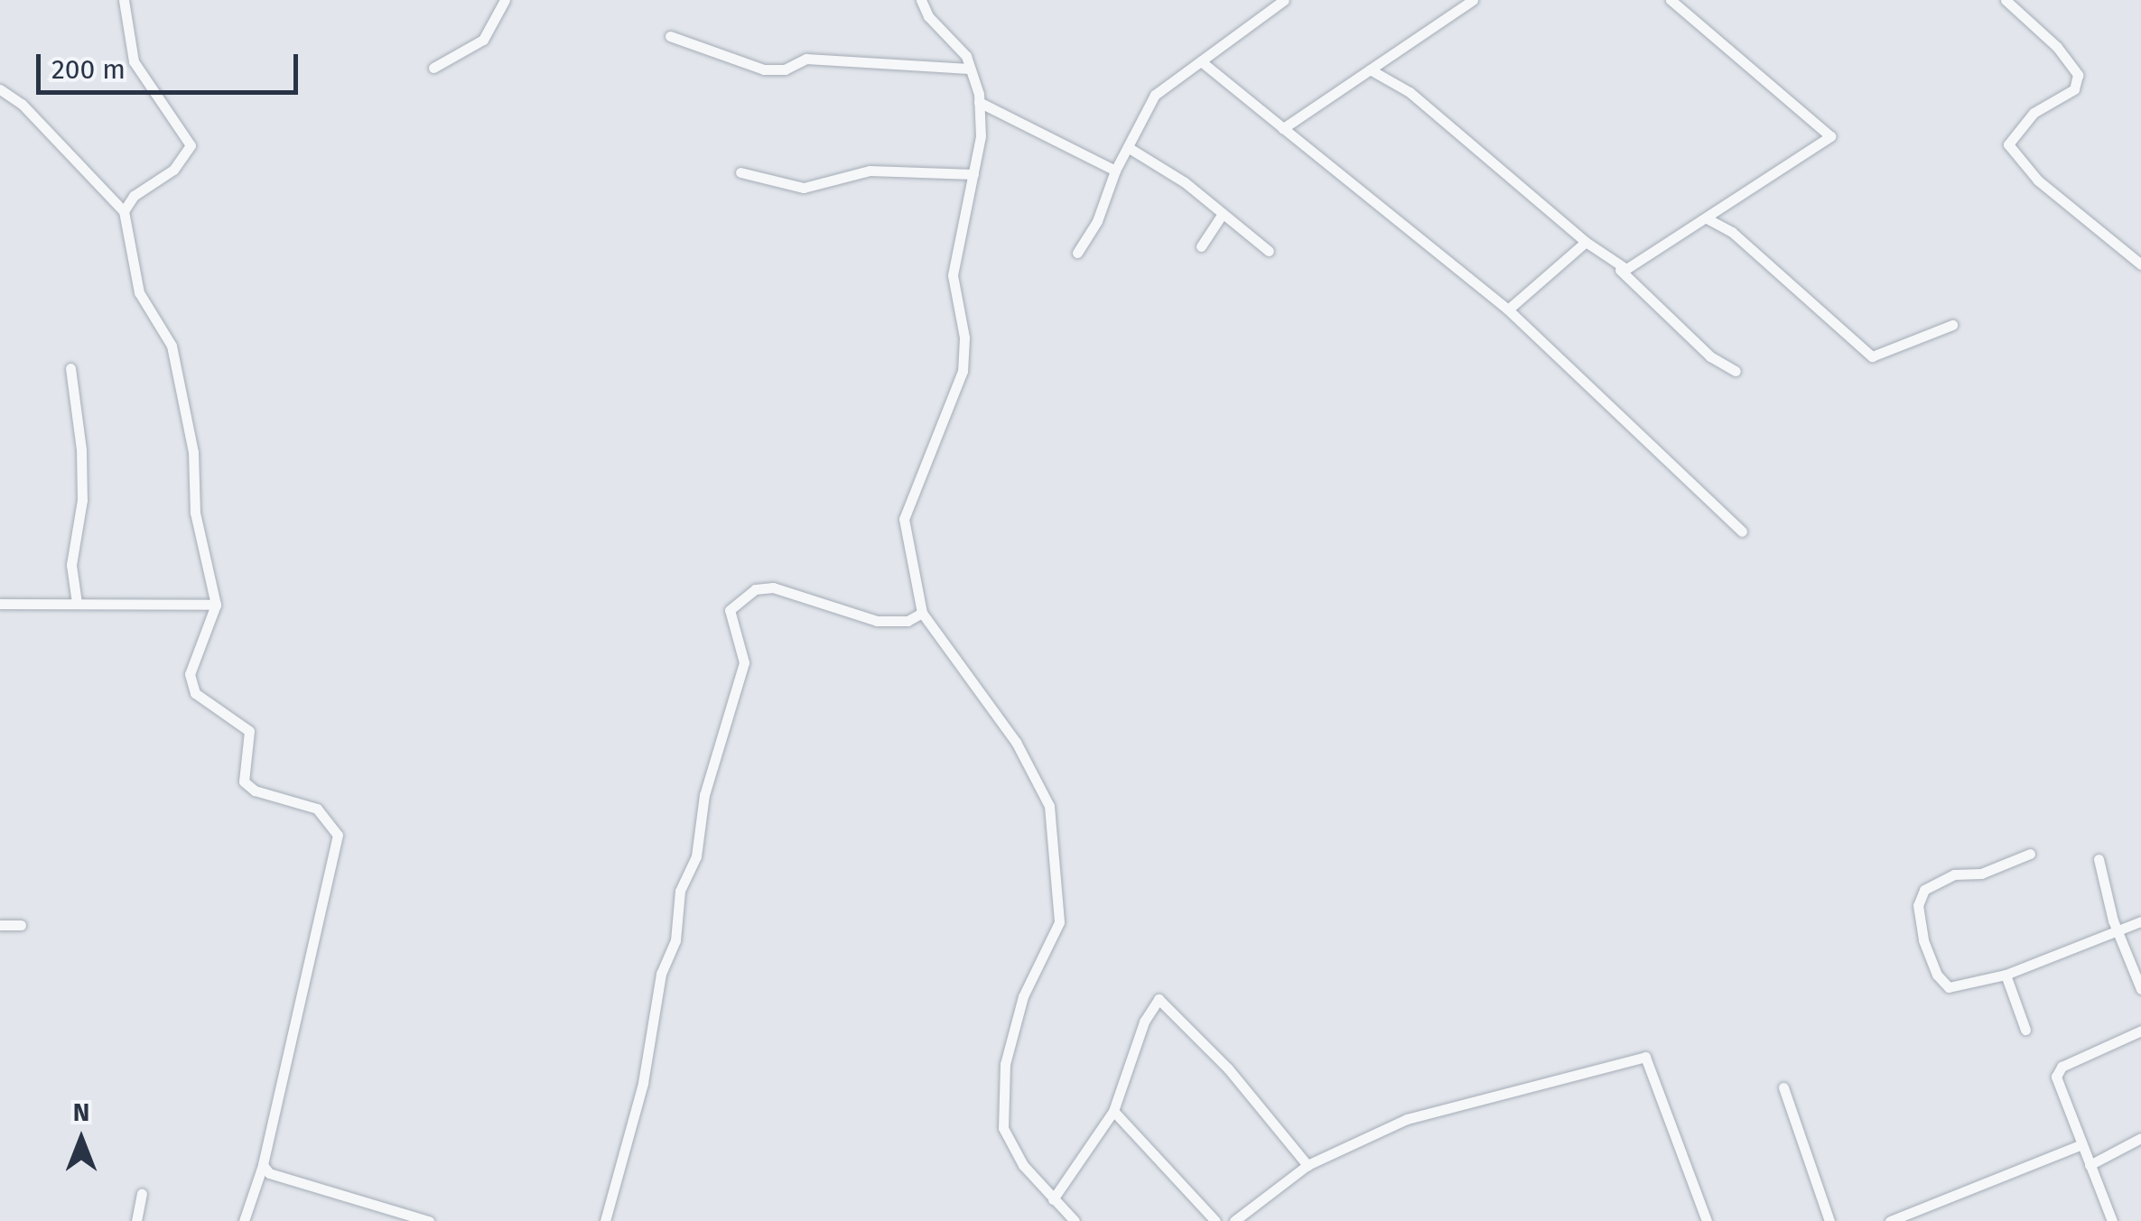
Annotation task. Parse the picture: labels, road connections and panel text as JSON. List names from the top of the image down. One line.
{"scale_bar":"200 m","north":"top"}
